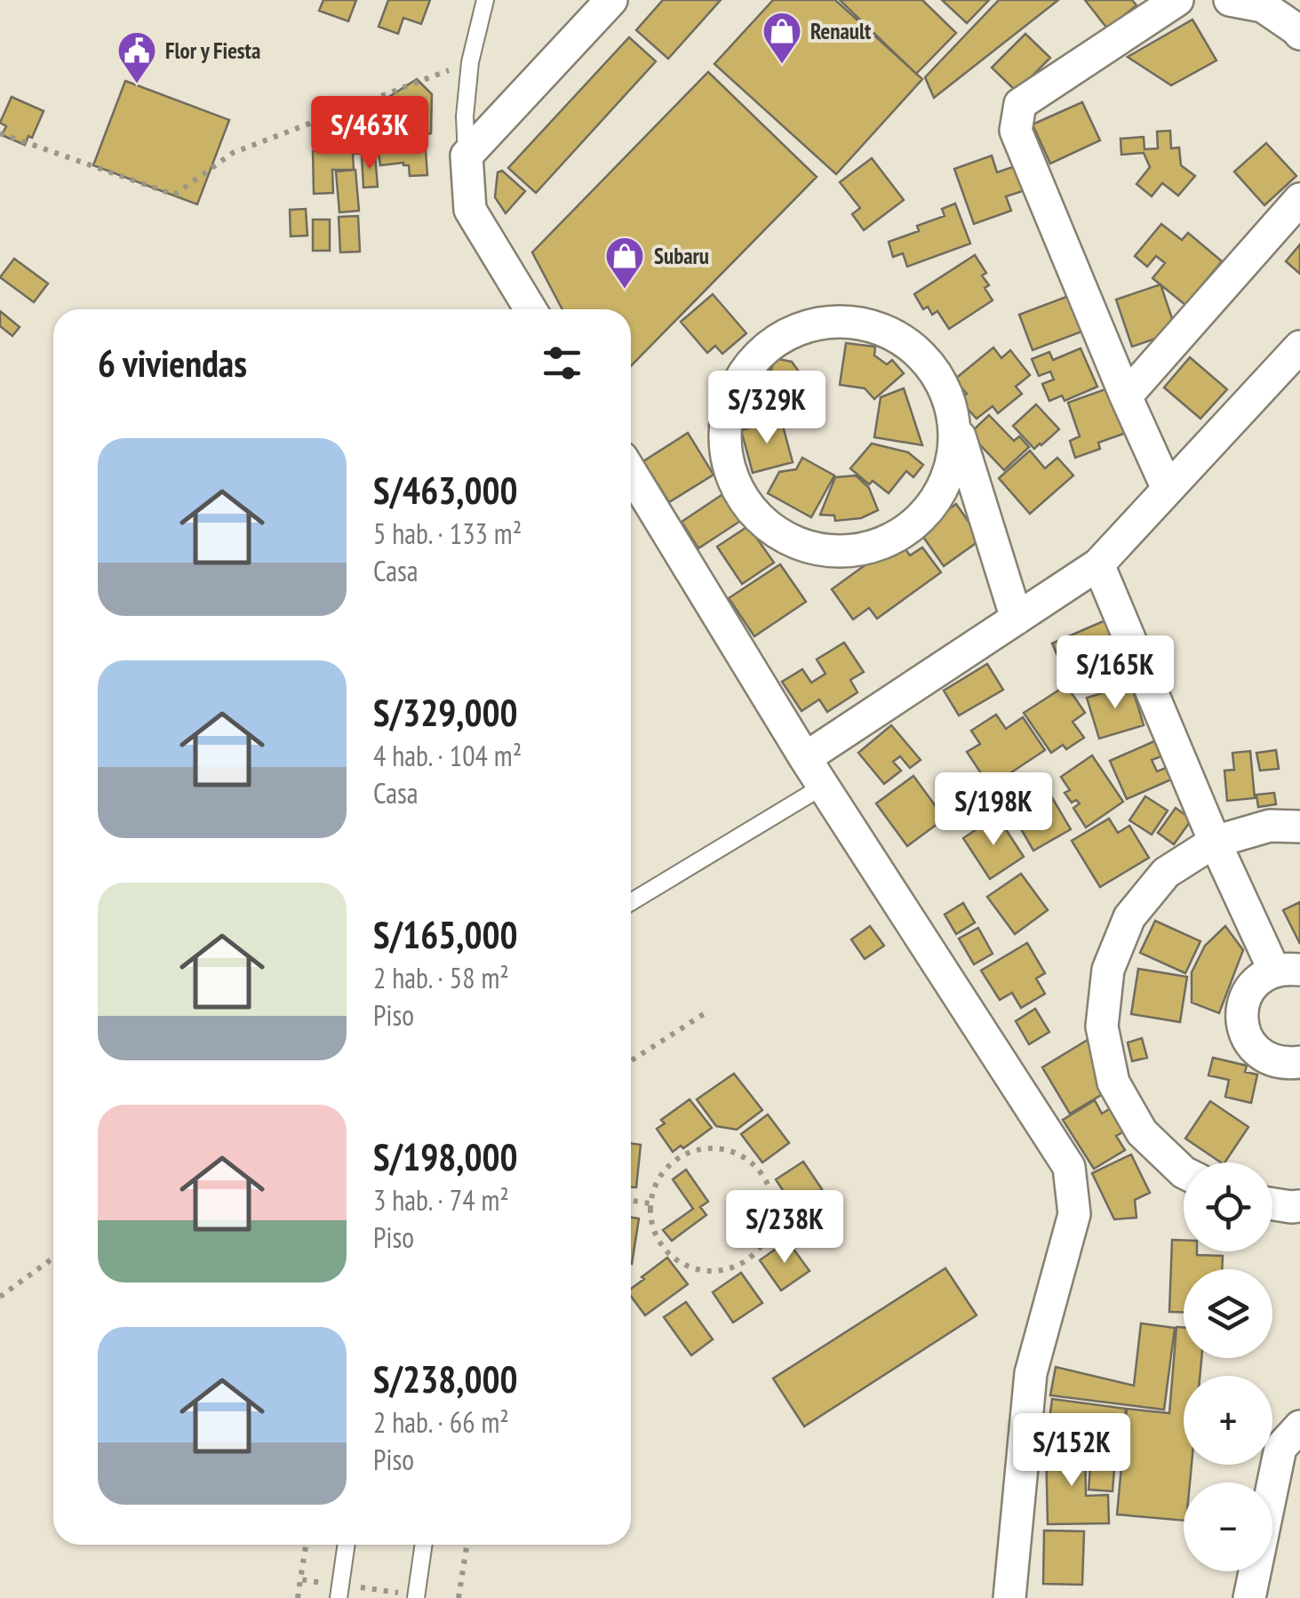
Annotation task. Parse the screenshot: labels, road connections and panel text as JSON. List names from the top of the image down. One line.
{"places":{"shop":["Renault","Subaru"],"public building":["Flor y Fiesta"]},"page":{"price":["S/463K","S/329K","S/165K","S/198K","S/238K","S/152K"],"heading":"6 viviendas","list":[{"name":"S/463,000","note":"5 hab. · 133 m² · Casa"},{"name":"S/329,000","note":"4 hab. · 104 m² · Casa"},{"name":"S/165,000","note":"2 hab. · 58 m² · Piso"},{"name":"S/198,000","note":"3 hab. · 74 m² · Piso"},{"name":"S/238,000","note":"2 hab. · 66 m² · Piso"}],"map_buttons":["+","−"]}}
